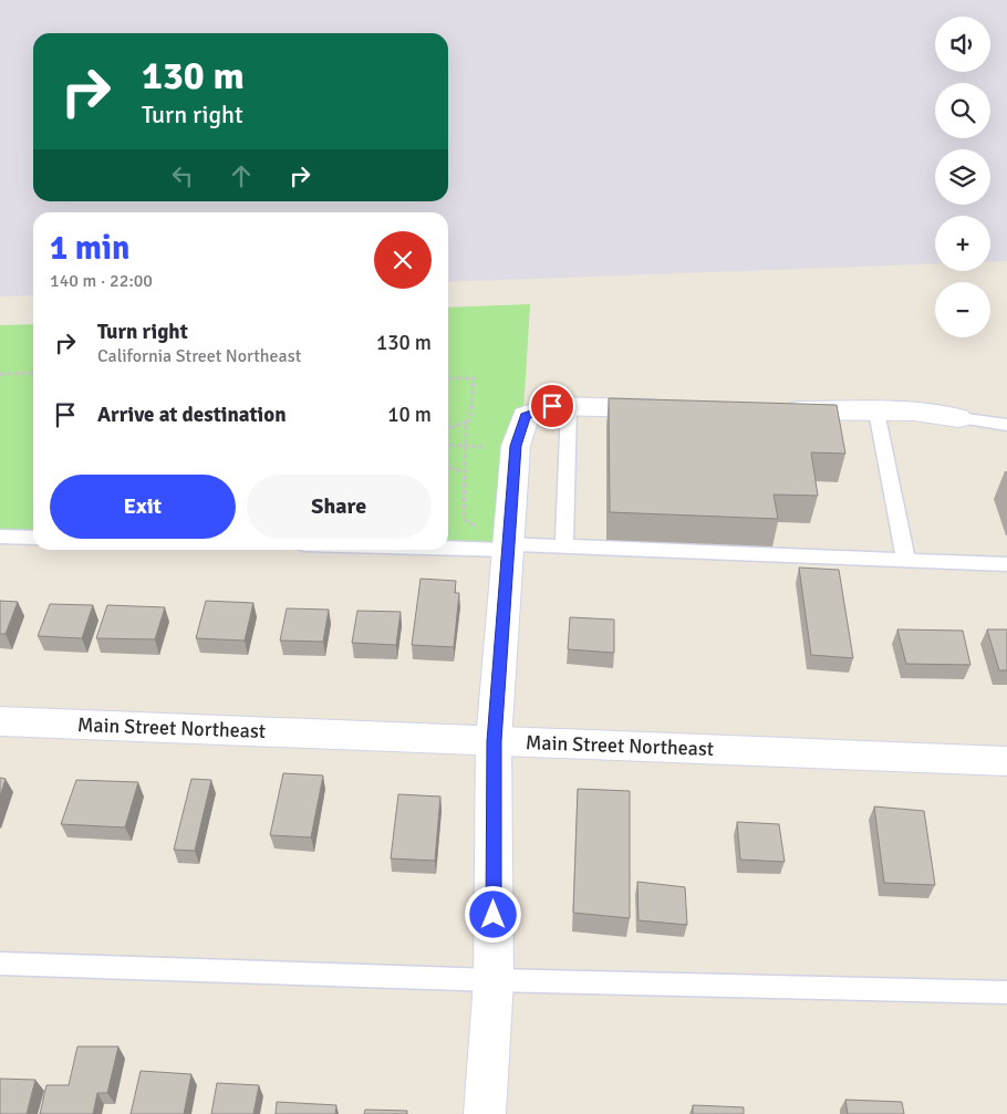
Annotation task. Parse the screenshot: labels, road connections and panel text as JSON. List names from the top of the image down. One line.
{"streets":{"street":["Main Street Northeast"]},"page":{"map_buttons":["+","−"],"turn":["130 m","Turn right"],"heading":["1 min","140 m · 22:00"],"list":[{"name":"Turn right","note":"California Street Northeast","value":"130 m"},{"name":"Arrive at destination","value":"10 m"}],"buttons":["Exit","Share"]}}
